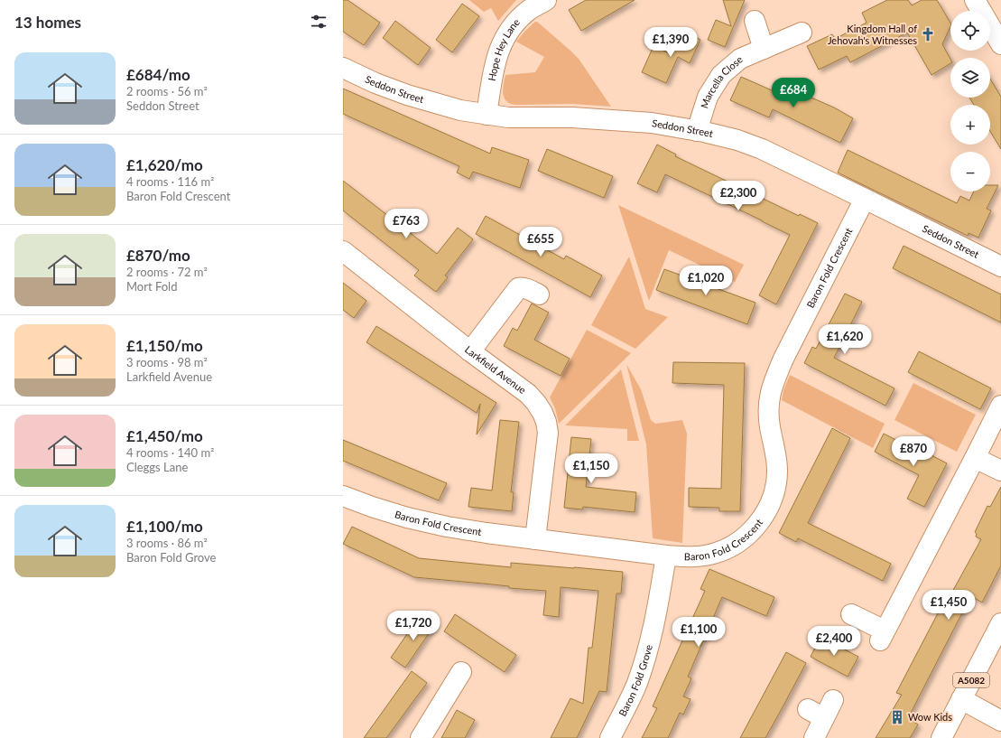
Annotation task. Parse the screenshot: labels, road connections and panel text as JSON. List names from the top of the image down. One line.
{"streets":{"street":["Hope Hey Lane","Marcella Close","Seddon Street","Baron Fold Crescent","Larkfield Avenue","Baron Fold Grove","A5082"]},"crossings":[["Hope Hey Lane","Seddon Street"],["Marcella Close","Seddon Street"],["Seddon Street","Baron Fold Crescent"],["Baron Fold Crescent","Larkfield Avenue"],["Baron Fold Crescent","Baron Fold Grove"]],"places":{"church":["Kingdom Hall of Jehovah's Witnesses"],"building":["Wow Kids"]},"page":{"heading":"13 homes","map_buttons":["+","−"],"price":["£1,390","£684","£2,300","£763","£655","£1,020","£1,620","£870","£1,150","£1,450","£1,720","£1,100","£2,400"],"list":[{"name":"£684/mo","note":"2 rooms · 56 m² · Seddon Street"},{"name":"£1,620/mo","note":"4 rooms · 116 m² · Baron Fold Crescent"},{"name":"£870/mo","note":"2 rooms · 72 m² · Mort Fold"},{"name":"£1,150/mo","note":"3 rooms · 98 m² · Larkfield Avenue"},{"name":"£1,450/mo","note":"4 rooms · 140 m² · Cleggs Lane"},{"name":"£1,100/mo","note":"3 rooms · 86 m² · Baron Fold Grove"}]}}
